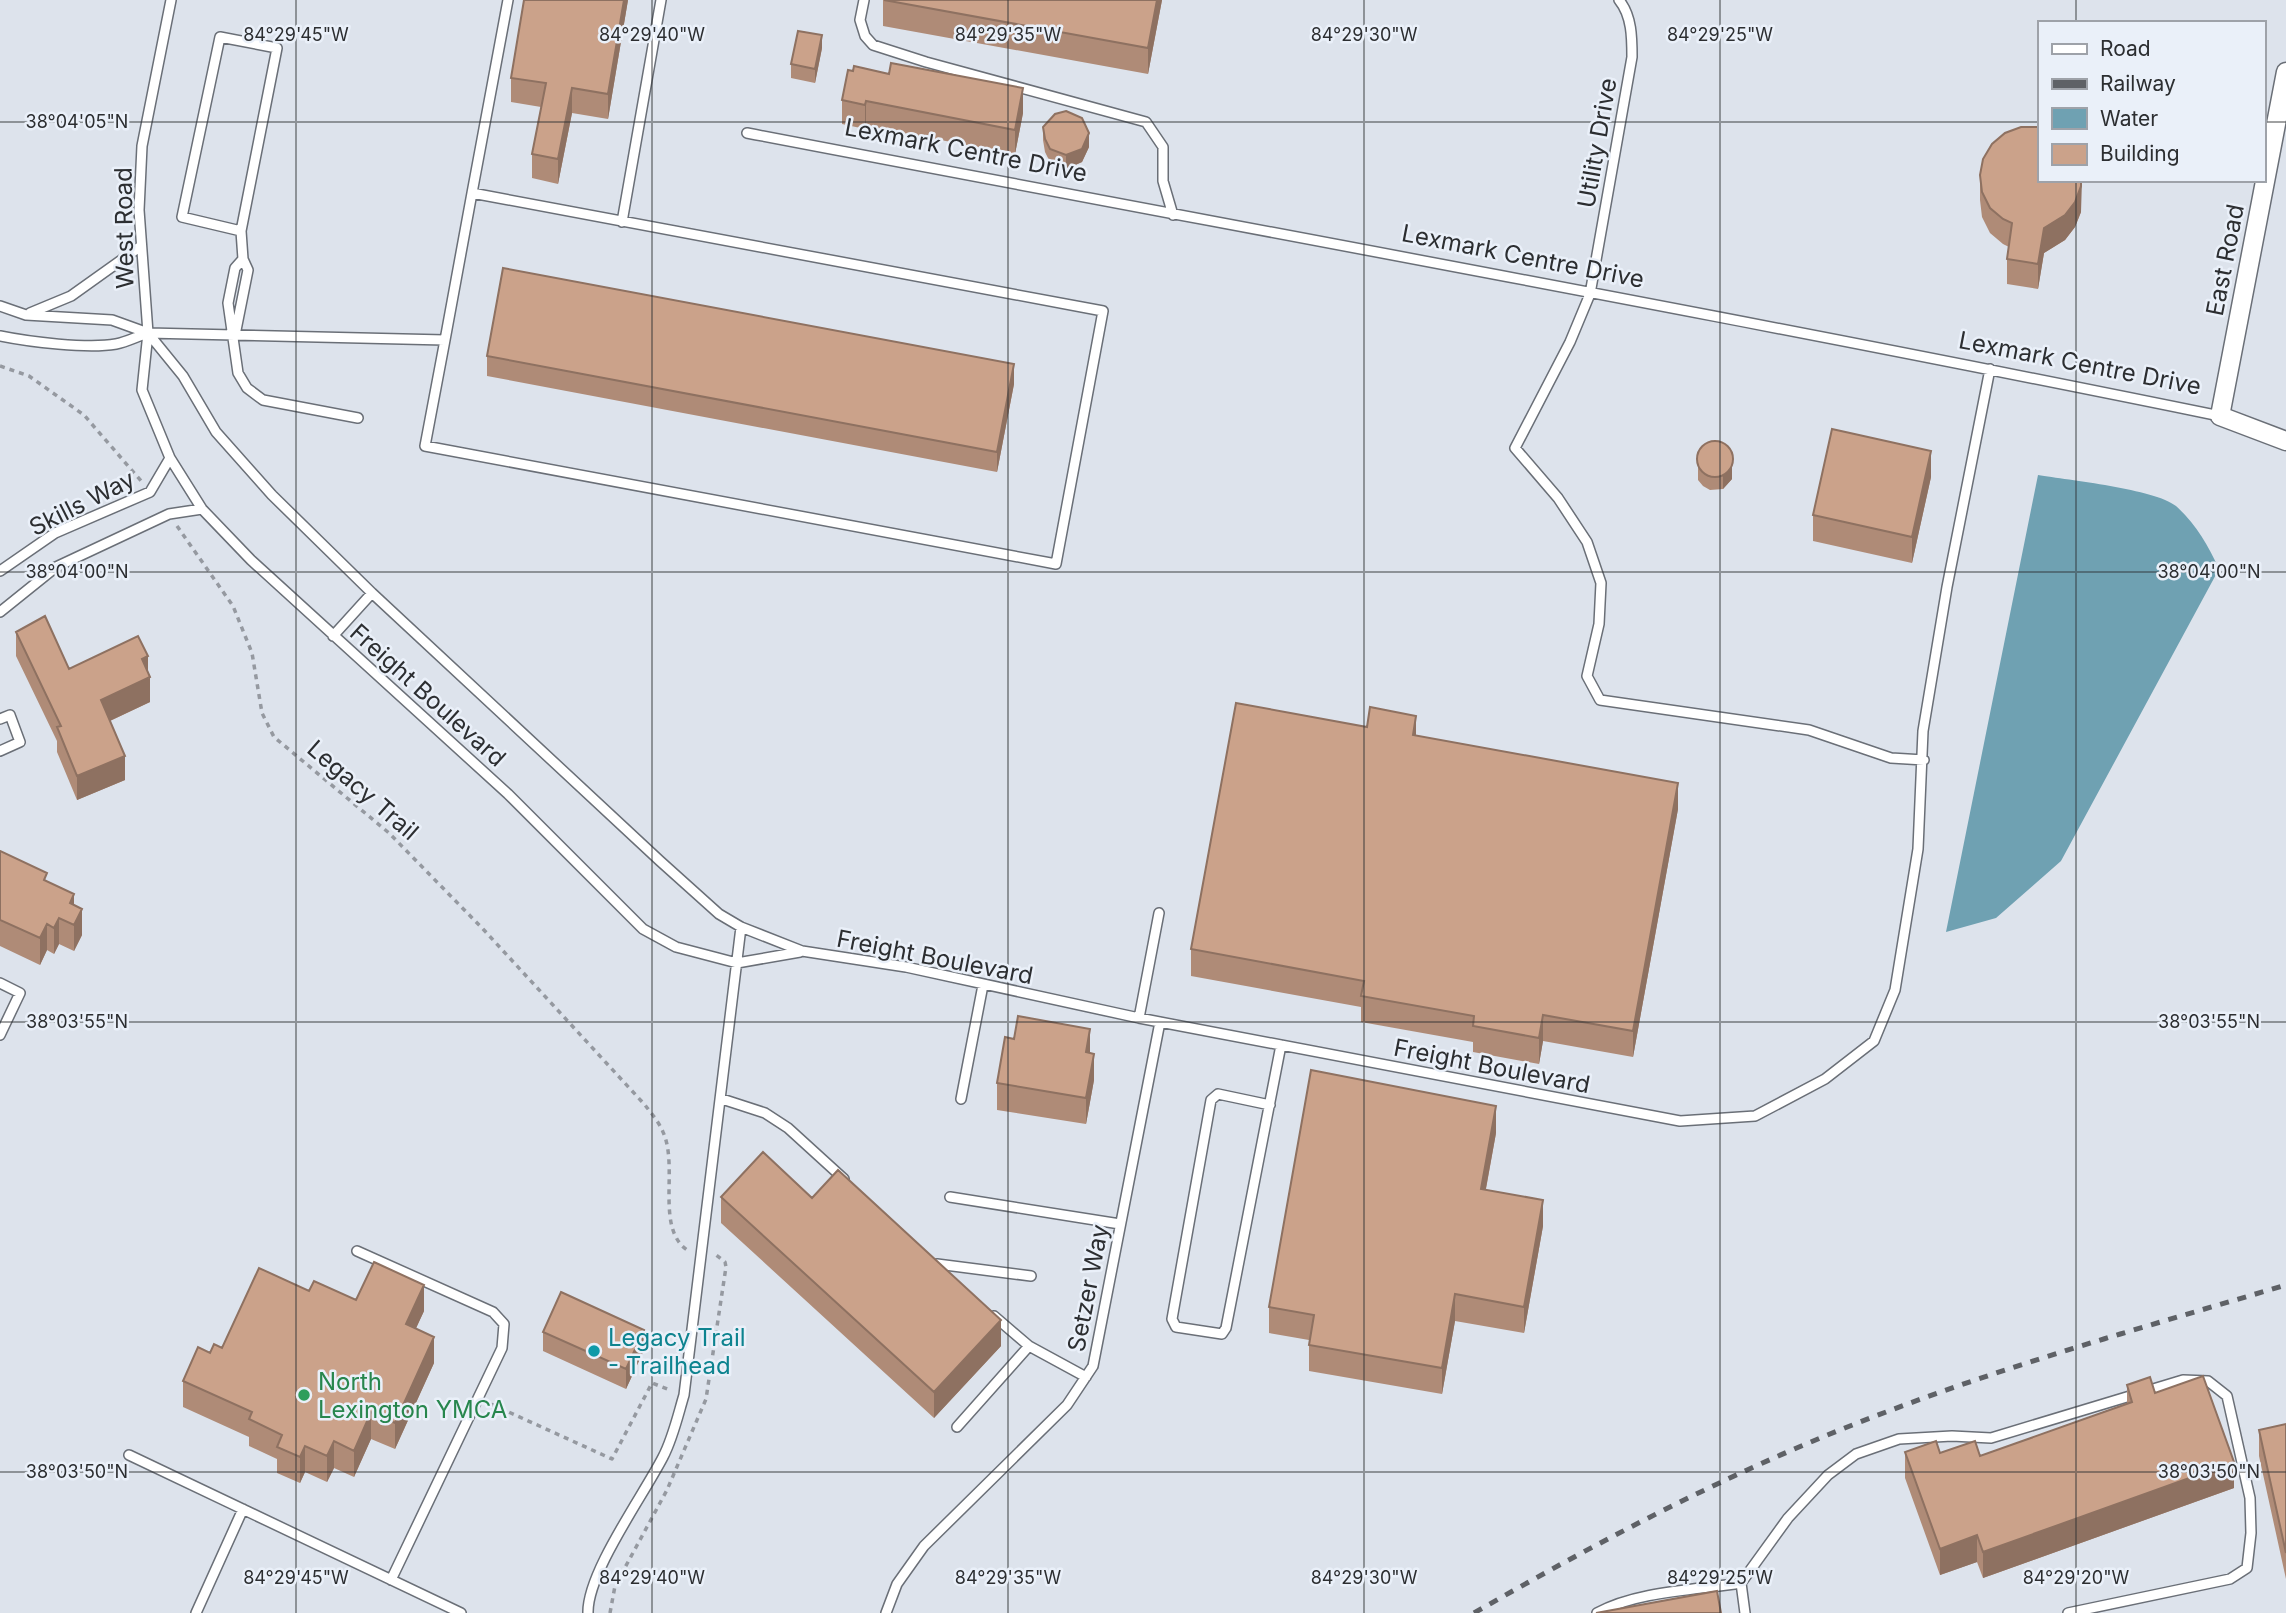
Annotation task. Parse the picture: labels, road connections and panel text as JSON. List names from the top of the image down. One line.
{"streets":{"street":["Lexmark Centre Drive","East Road"],"lane":["Utility Drive","West Road","Skills Way","Freight Boulevard","Setzer Way"],"path":["Legacy Trail"]},"crossings":[["Utility Drive","Lexmark Centre Drive"],["Utility Drive","Freight Boulevard"],["Lexmark Centre Drive","East Road"],["Lexmark Centre Drive","Freight Boulevard"],["West Road","Freight Boulevard"],["Skills Way","Freight Boulevard"],["Skills Way","Legacy Trail"],["Freight Boulevard","Setzer Way"]],"places":["Legacy Trail - Trailhead","North Lexington YMCA"],"legend":["Road","Railway","Water","Building"],"coordinates":["84°29'45\"W","84°29'40\"W","84°29'35\"W","84°29'30\"W","84°29'25\"W","38°04'05\"N","38°04'00\"N","38°03'55\"N","38°03'50\"N","84°29'20\"W"]}
